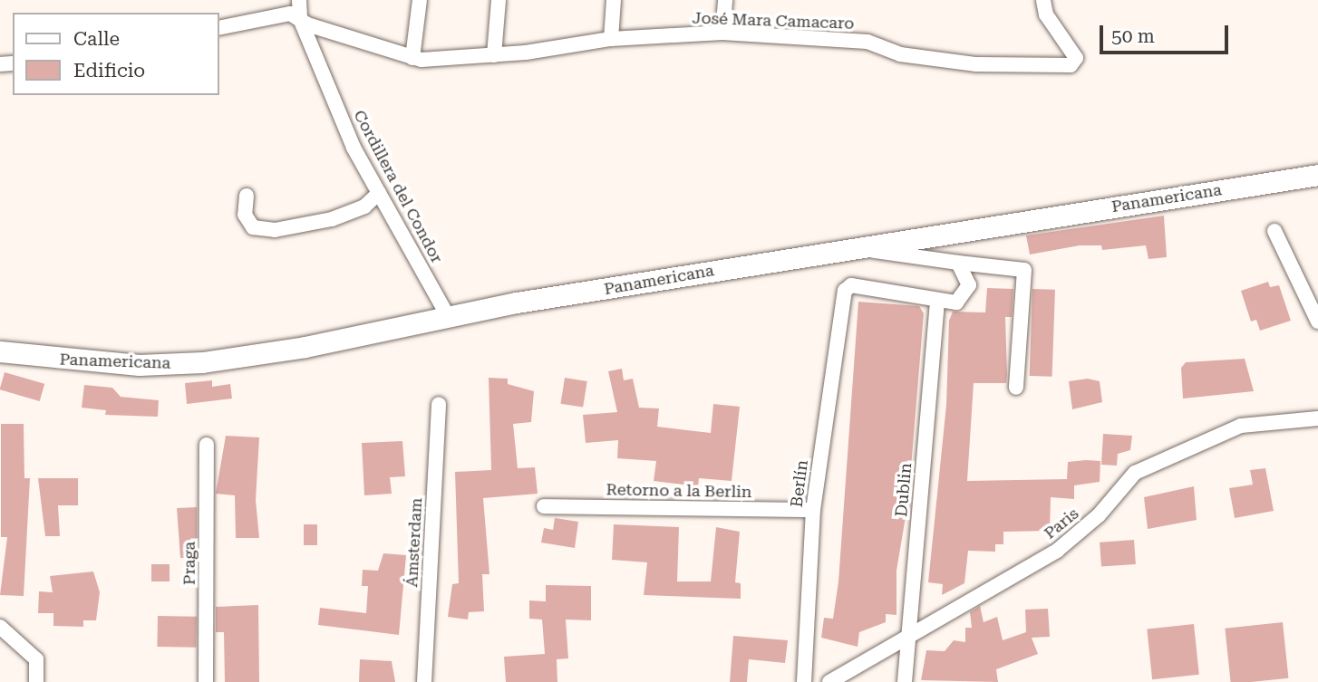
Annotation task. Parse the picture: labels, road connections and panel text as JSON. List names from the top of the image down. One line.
{"streets":{"main road":["Panamericana"],"street":["José Mara Camacaro","Cordillera del Condor","Berlín","Dublin","Retorno a la Berlin","Paris","Ámsterdam","Praga"]},"crossings":[["José Mara Camacaro","Cordillera del Condor"],["Cordillera del Condor","Panamericana"],["Berlín","Dublin"],["Berlín","Retorno a la Berlin"],["Dublin","Paris"]],"legend":["Calle","Edificio"],"scale_bar":"50 m"}
